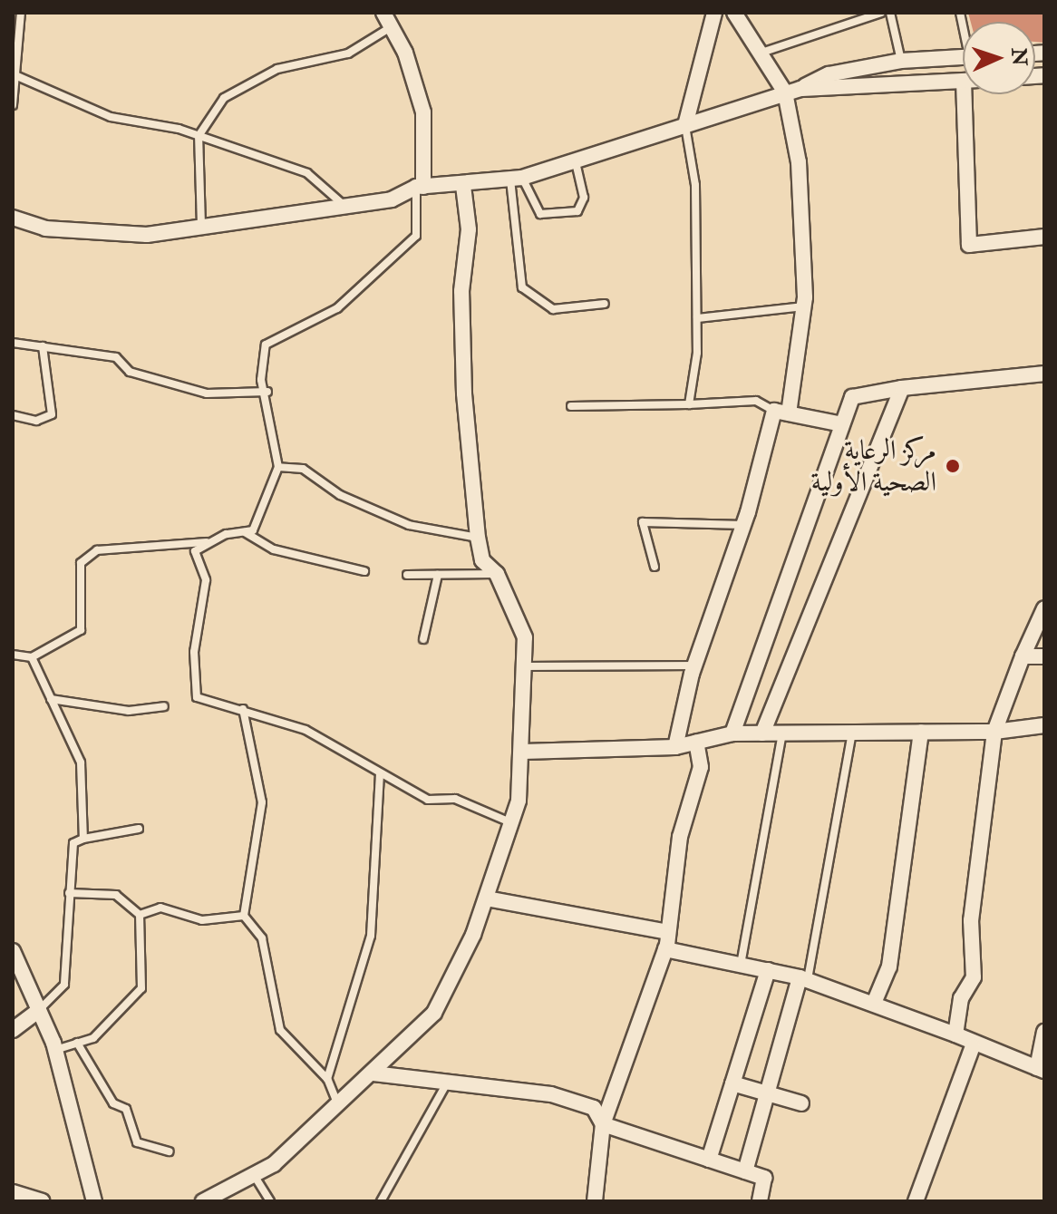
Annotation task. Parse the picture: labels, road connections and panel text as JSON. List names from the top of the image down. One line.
{"places":["مركز الرعاية الصحية الأولية"],"north":"right"}
